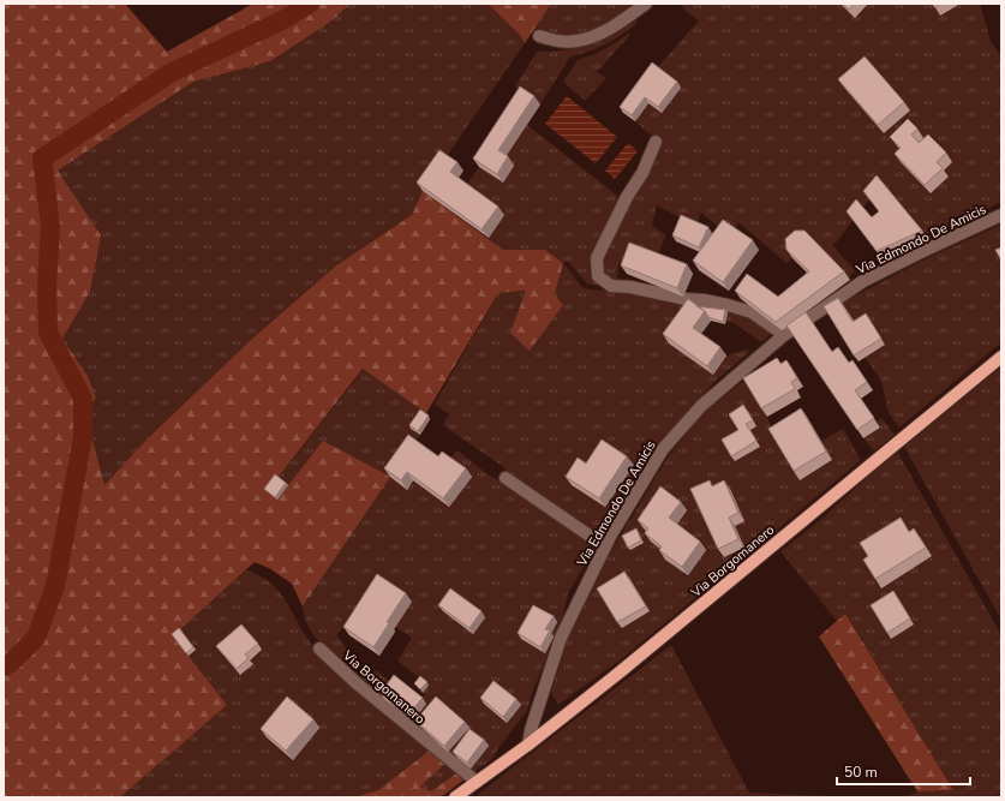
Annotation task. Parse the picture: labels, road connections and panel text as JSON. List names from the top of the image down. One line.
{"streets":{"main road":["Via Borgomanero"],"street":["Via Edmondo De Amicis"]},"crossings":[["Via Edmondo De Amicis","Via Borgomanero"]],"scale_bar":"50 m"}
